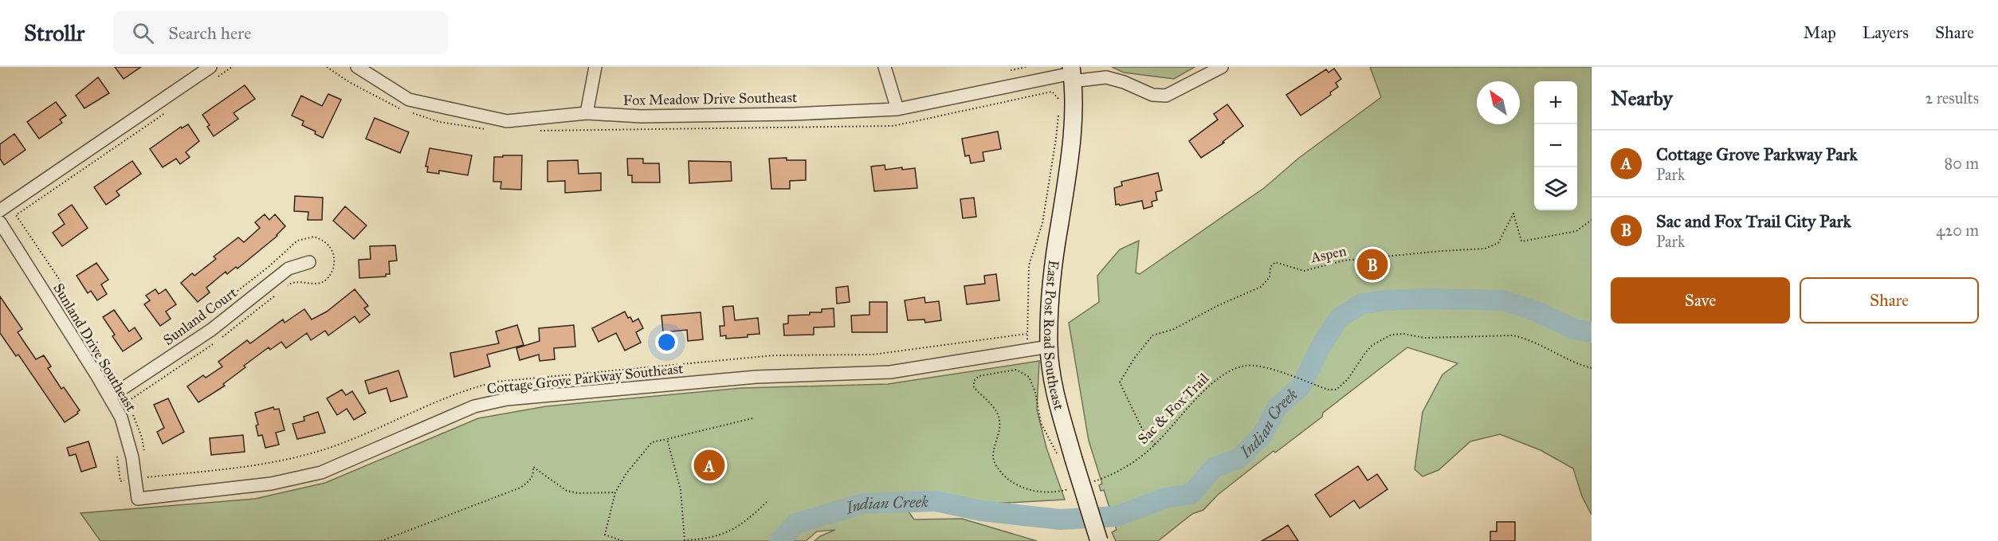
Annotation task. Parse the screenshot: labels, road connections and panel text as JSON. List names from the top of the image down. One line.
{"streets":{"main road":["East Post Road Southeast"],"street":["Fox Meadow Drive Southeast","Sunland Court","Sunland Drive Southeast","Cottage Grove Parkway Southeast"],"path":["Aspen","Sac & Fox Trail"]},"crossings":[["Fox Meadow Drive Southeast","East Post Road Southeast"],["Aspen","Sac & Fox Trail"],["Sunland Court","Sunland Drive Southeast"],["East Post Road Southeast","Cottage Grove Parkway Southeast"],["Sunland Drive Southeast","Cottage Grove Parkway Southeast"]],"water":["Indian Creek"],"north":"top left","page":{"header":"Strollr","search":"Search here","nav":["Map","Layers","Share"],"heading":["Nearby","2 results"],"map_buttons":["+","−"],"list":[{"mark":"A","name":"Cottage Grove Parkway Park","note":"Park","value":"80 m"},{"mark":"B","name":"Sac and Fox Trail City Park","note":"Park","value":"420 m"}],"pins":["B","A"],"buttons":["Save","Share"]}}
